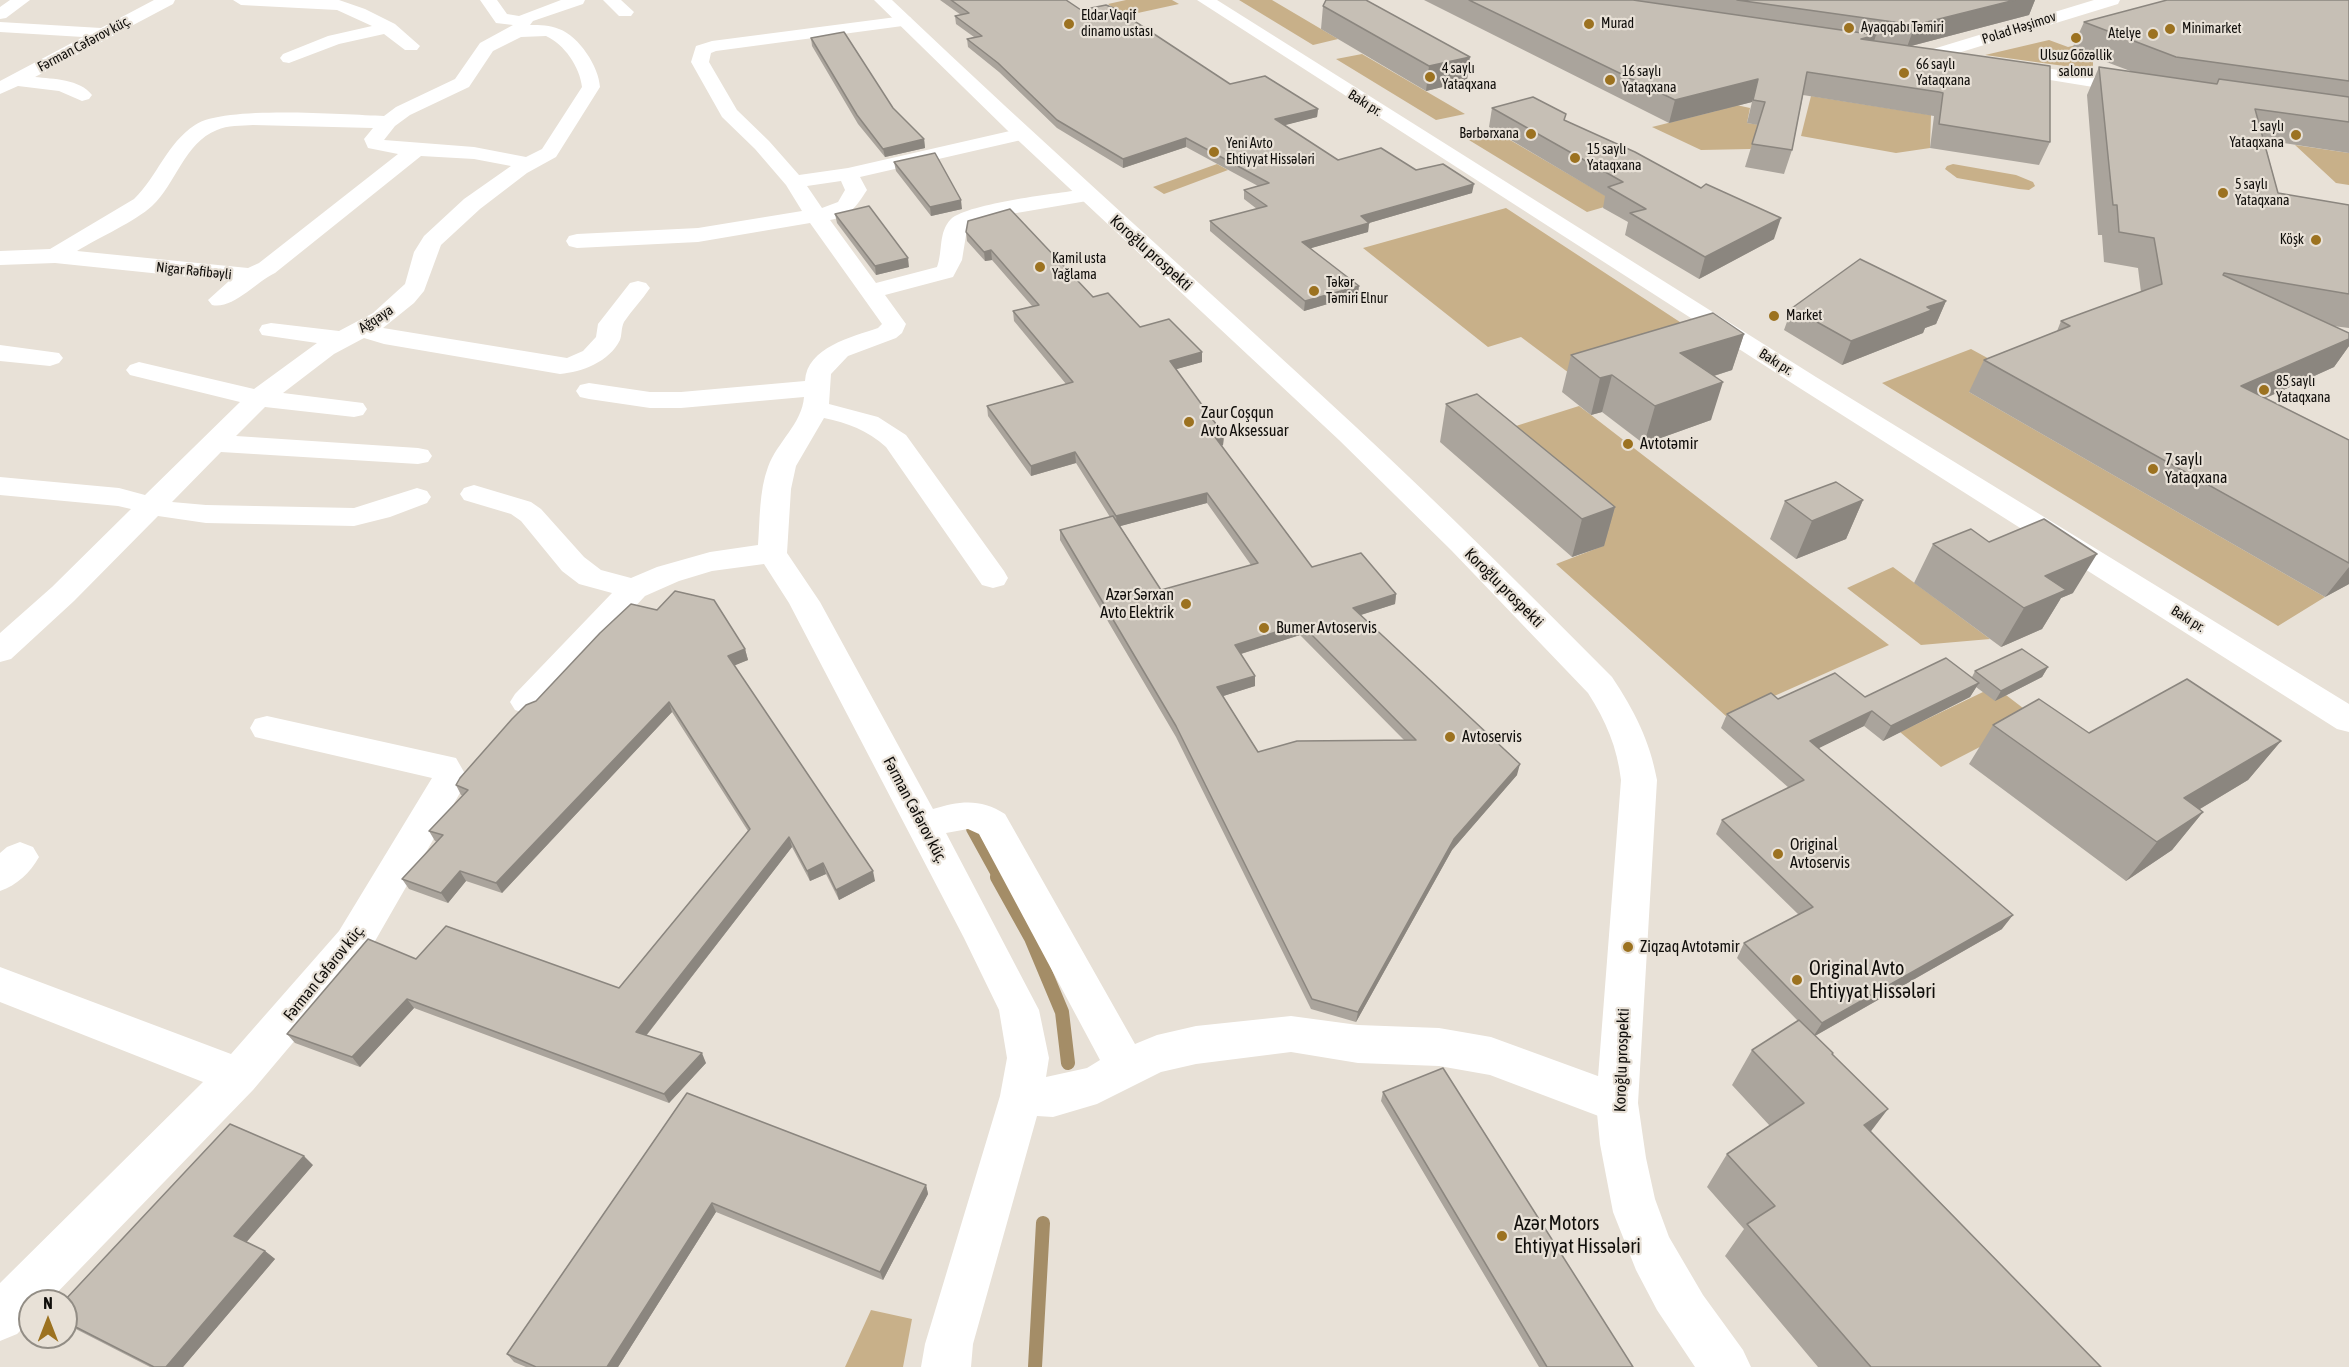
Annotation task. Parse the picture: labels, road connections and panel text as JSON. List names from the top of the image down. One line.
{"streets":{"street":["Polad Həşimov","Fərman Cəfərov küç.","Bakı pr.","Koroğlu prospekti","Nigar Rəfibəyli","Ağqaya"]},"places":["Eldar Vaqif dinamo ustası","Murad","Ayaqqabı Təmiri","Minimarket","Atelye","Ulsuz Gözəllik salonu","66 saylı Yataqxana","4 saylı Yataqxana","16 saylı Yataqxana","Bərbərxana","1 saylı Yataqxana","Yeni Avto Ehtiyyat Hissələri","15 saylı Yataqxana","5 saylı Yataqxana","Köşk","Kamil usta Yağlama","Təkər Təmiri Elnur","Market","85 saylı Yataqxana","Zaur Coşqun Avto Aksessuar","Avtotəmir","7 saylı Yataqxana","Azər Sərxan Avto Elektrik","Bumer Avtoservis","Avtoservis","Original Avtoservis","Ziqzaq Avtotəmir","Original Avto Ehtiyyat Hissələri","Azər Motors Ehtiyyat Hissələri"],"north":"top"}
